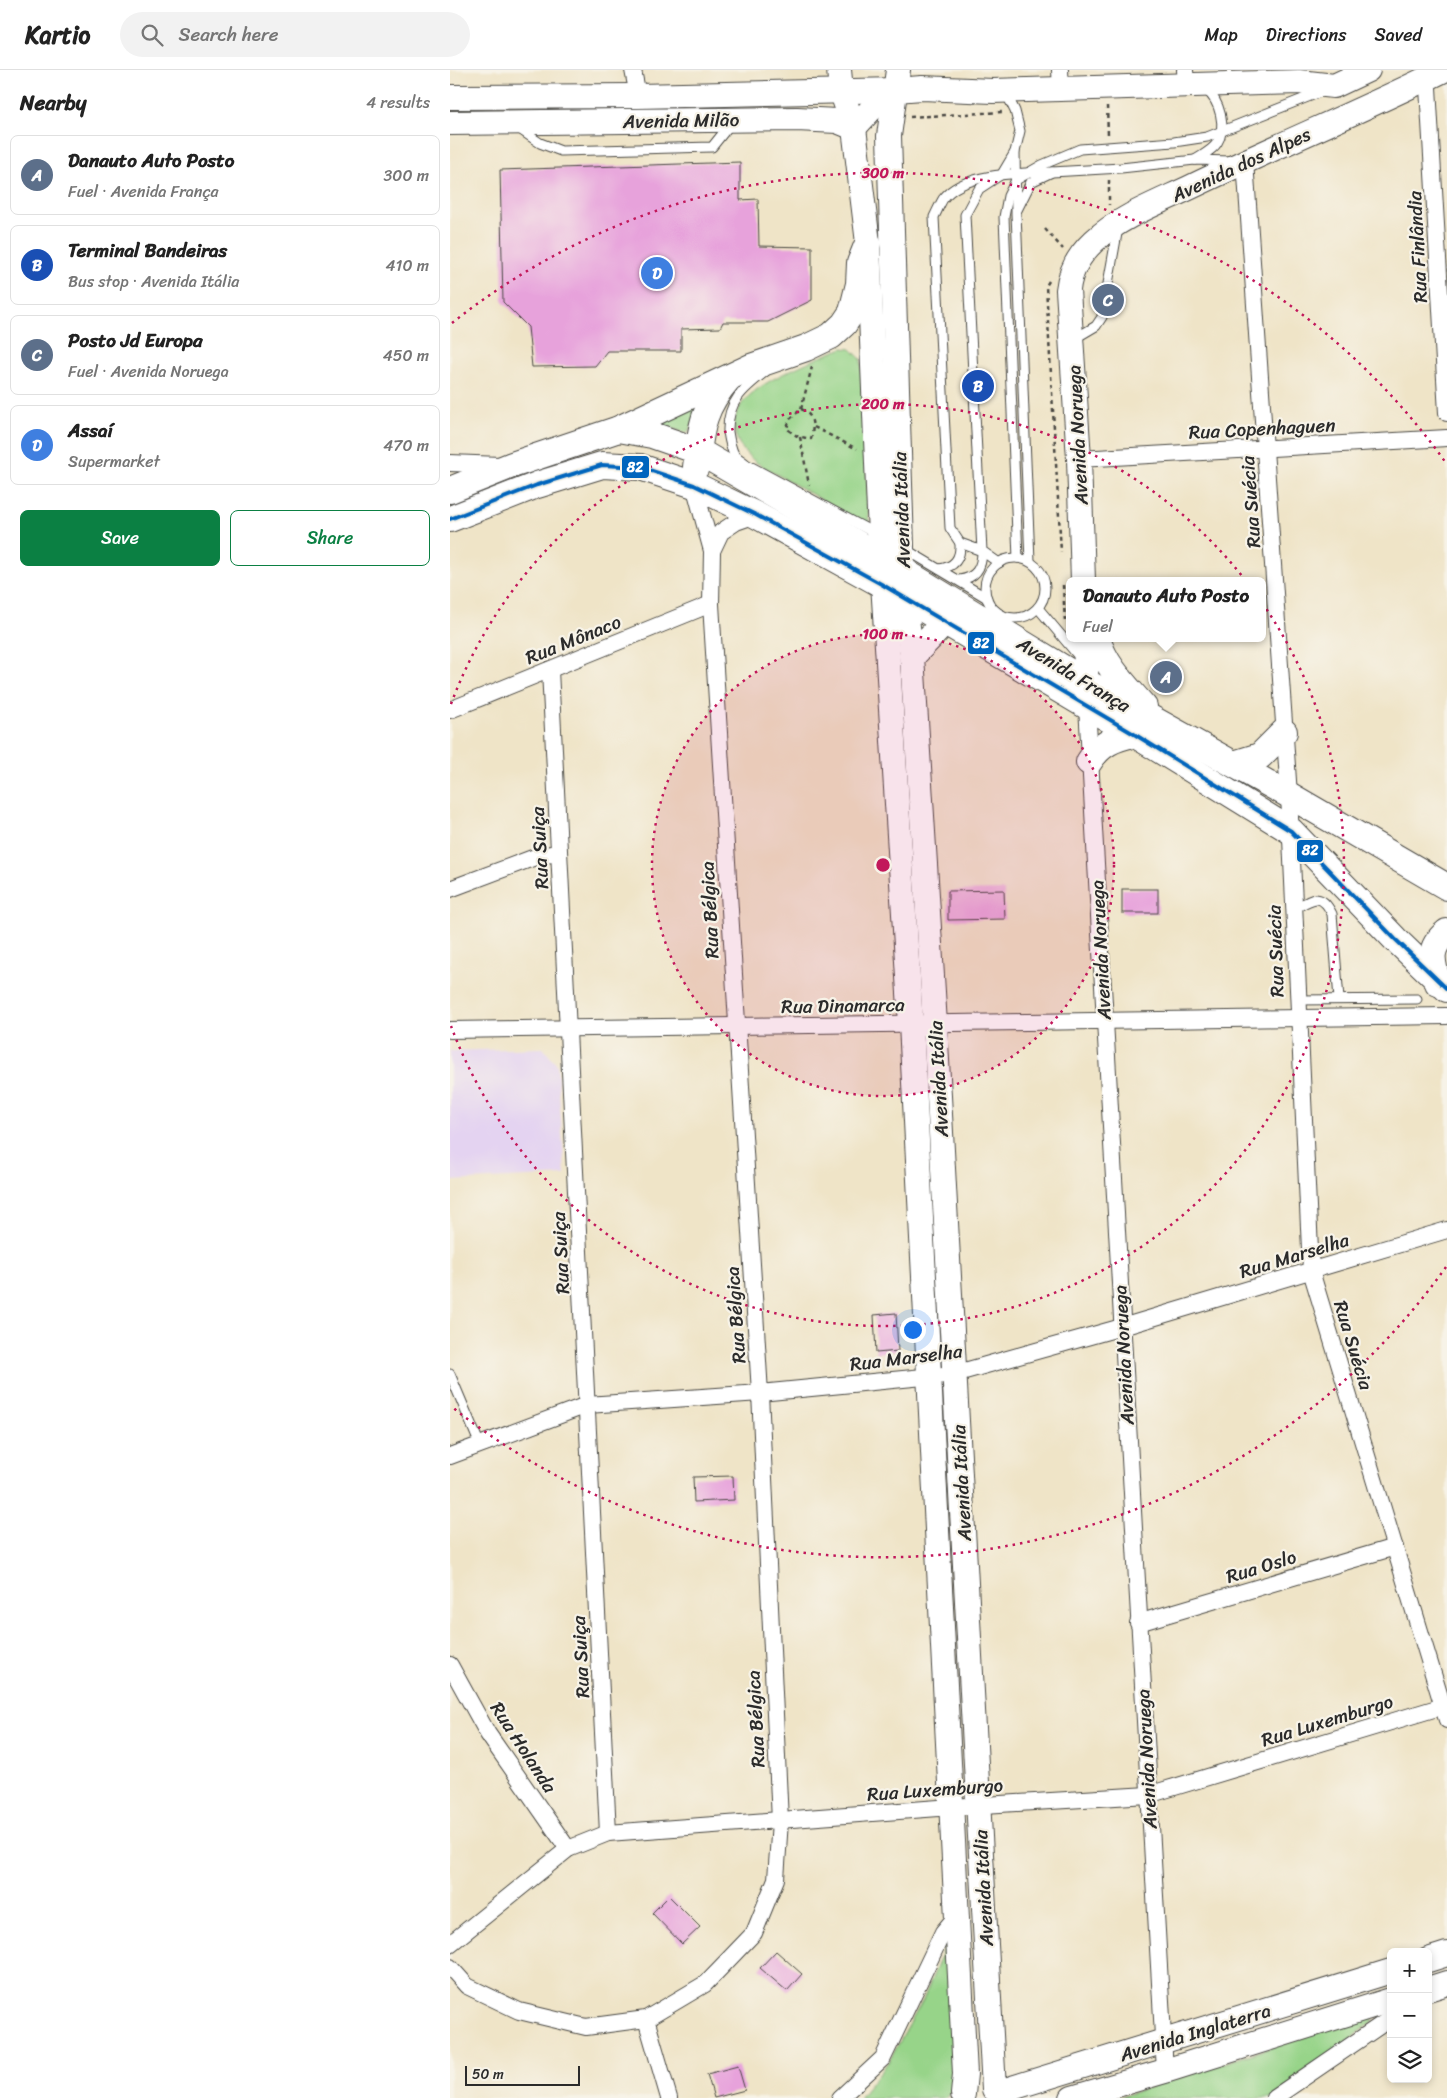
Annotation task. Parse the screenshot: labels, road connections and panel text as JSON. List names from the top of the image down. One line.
{"streets":{"main road":["Avenida Milão","Avenida dos Alpes","Avenida Noruega","Avenida Itália","Avenida França","Avenida Inglaterra"],"street":["Rua Finlândia","Rua Copenhaguen","Rua Suécia","Rua Mônaco","Rua Suiça","Rua Bélgica","Rua Dinamarca","Rua Marselha","Rua Oslo","Rua Luxemburgo","Rua Holanda"]},"crossings":[["Avenida Milão","Avenida dos Alpes"],["Avenida Milão","Avenida Itália"],["Avenida dos Alpes","Rua Finlândia"],["Avenida dos Alpes","Avenida Noruega"],["Avenida dos Alpes","Rua Suécia"],["Rua Copenhaguen","Avenida Noruega"],["Rua Copenhaguen","Rua Suécia"],["Avenida Noruega","Avenida França"],["Avenida Noruega","Rua Dinamarca"],["Avenida Noruega","Rua Marselha"],["Avenida Noruega","Rua Oslo"],["Avenida Noruega","Rua Luxemburgo"],["Avenida Noruega","Avenida Inglaterra"],["Rua Suécia","Avenida França"],["Rua Suécia","Rua Dinamarca"],["Rua Suécia","Rua Marselha"],["Rua Suécia","Rua Oslo"],["Rua Suécia","Rua Luxemburgo"],["Avenida Itália","Avenida França"],["Avenida Itália","Rua Dinamarca"],["Avenida Itália","Rua Marselha"],["Avenida Itália","Rua Luxemburgo"],["Avenida Itália","Avenida Inglaterra"],["Rua Mônaco","Rua Suiça"],["Rua Mônaco","Rua Bélgica"],["Avenida França","Rua Bélgica"],["Rua Suiça","Rua Dinamarca"],["Rua Suiça","Rua Marselha"],["Rua Suiça","Rua Luxemburgo"],["Rua Bélgica","Rua Dinamarca"],["Rua Bélgica","Rua Marselha"],["Rua Bélgica","Rua Luxemburgo"],["Rua Luxemburgo","Rua Holanda"]],"lines":["transit line 82"],"scale_bar":"50 m","page":{"header":"Kartio","search":"Search here","nav":["Map","Directions","Saved"],"heading":["Nearby","4 results"],"list":[{"mark":"A","name":"Danauto Auto Posto","note":"Fuel · Avenida França","value":"300 m"},{"mark":"B","name":"Terminal Bandeiras","note":"Bus stop · Avenida Itália","value":"410 m"},{"mark":"C","name":"Posto Jd Europa","note":"Fuel · Avenida Noruega","value":"450 m"},{"mark":"D","name":"Assaí","note":"Supermarket","value":"470 m"}],"pins":["D","C","B","A"],"buttons":["Save","Share"],"popup":["Danauto Auto Posto","Fuel"],"map_buttons":["+","−"],"scale":"50 m"},"rings":["300 m","200 m","100 m"]}
